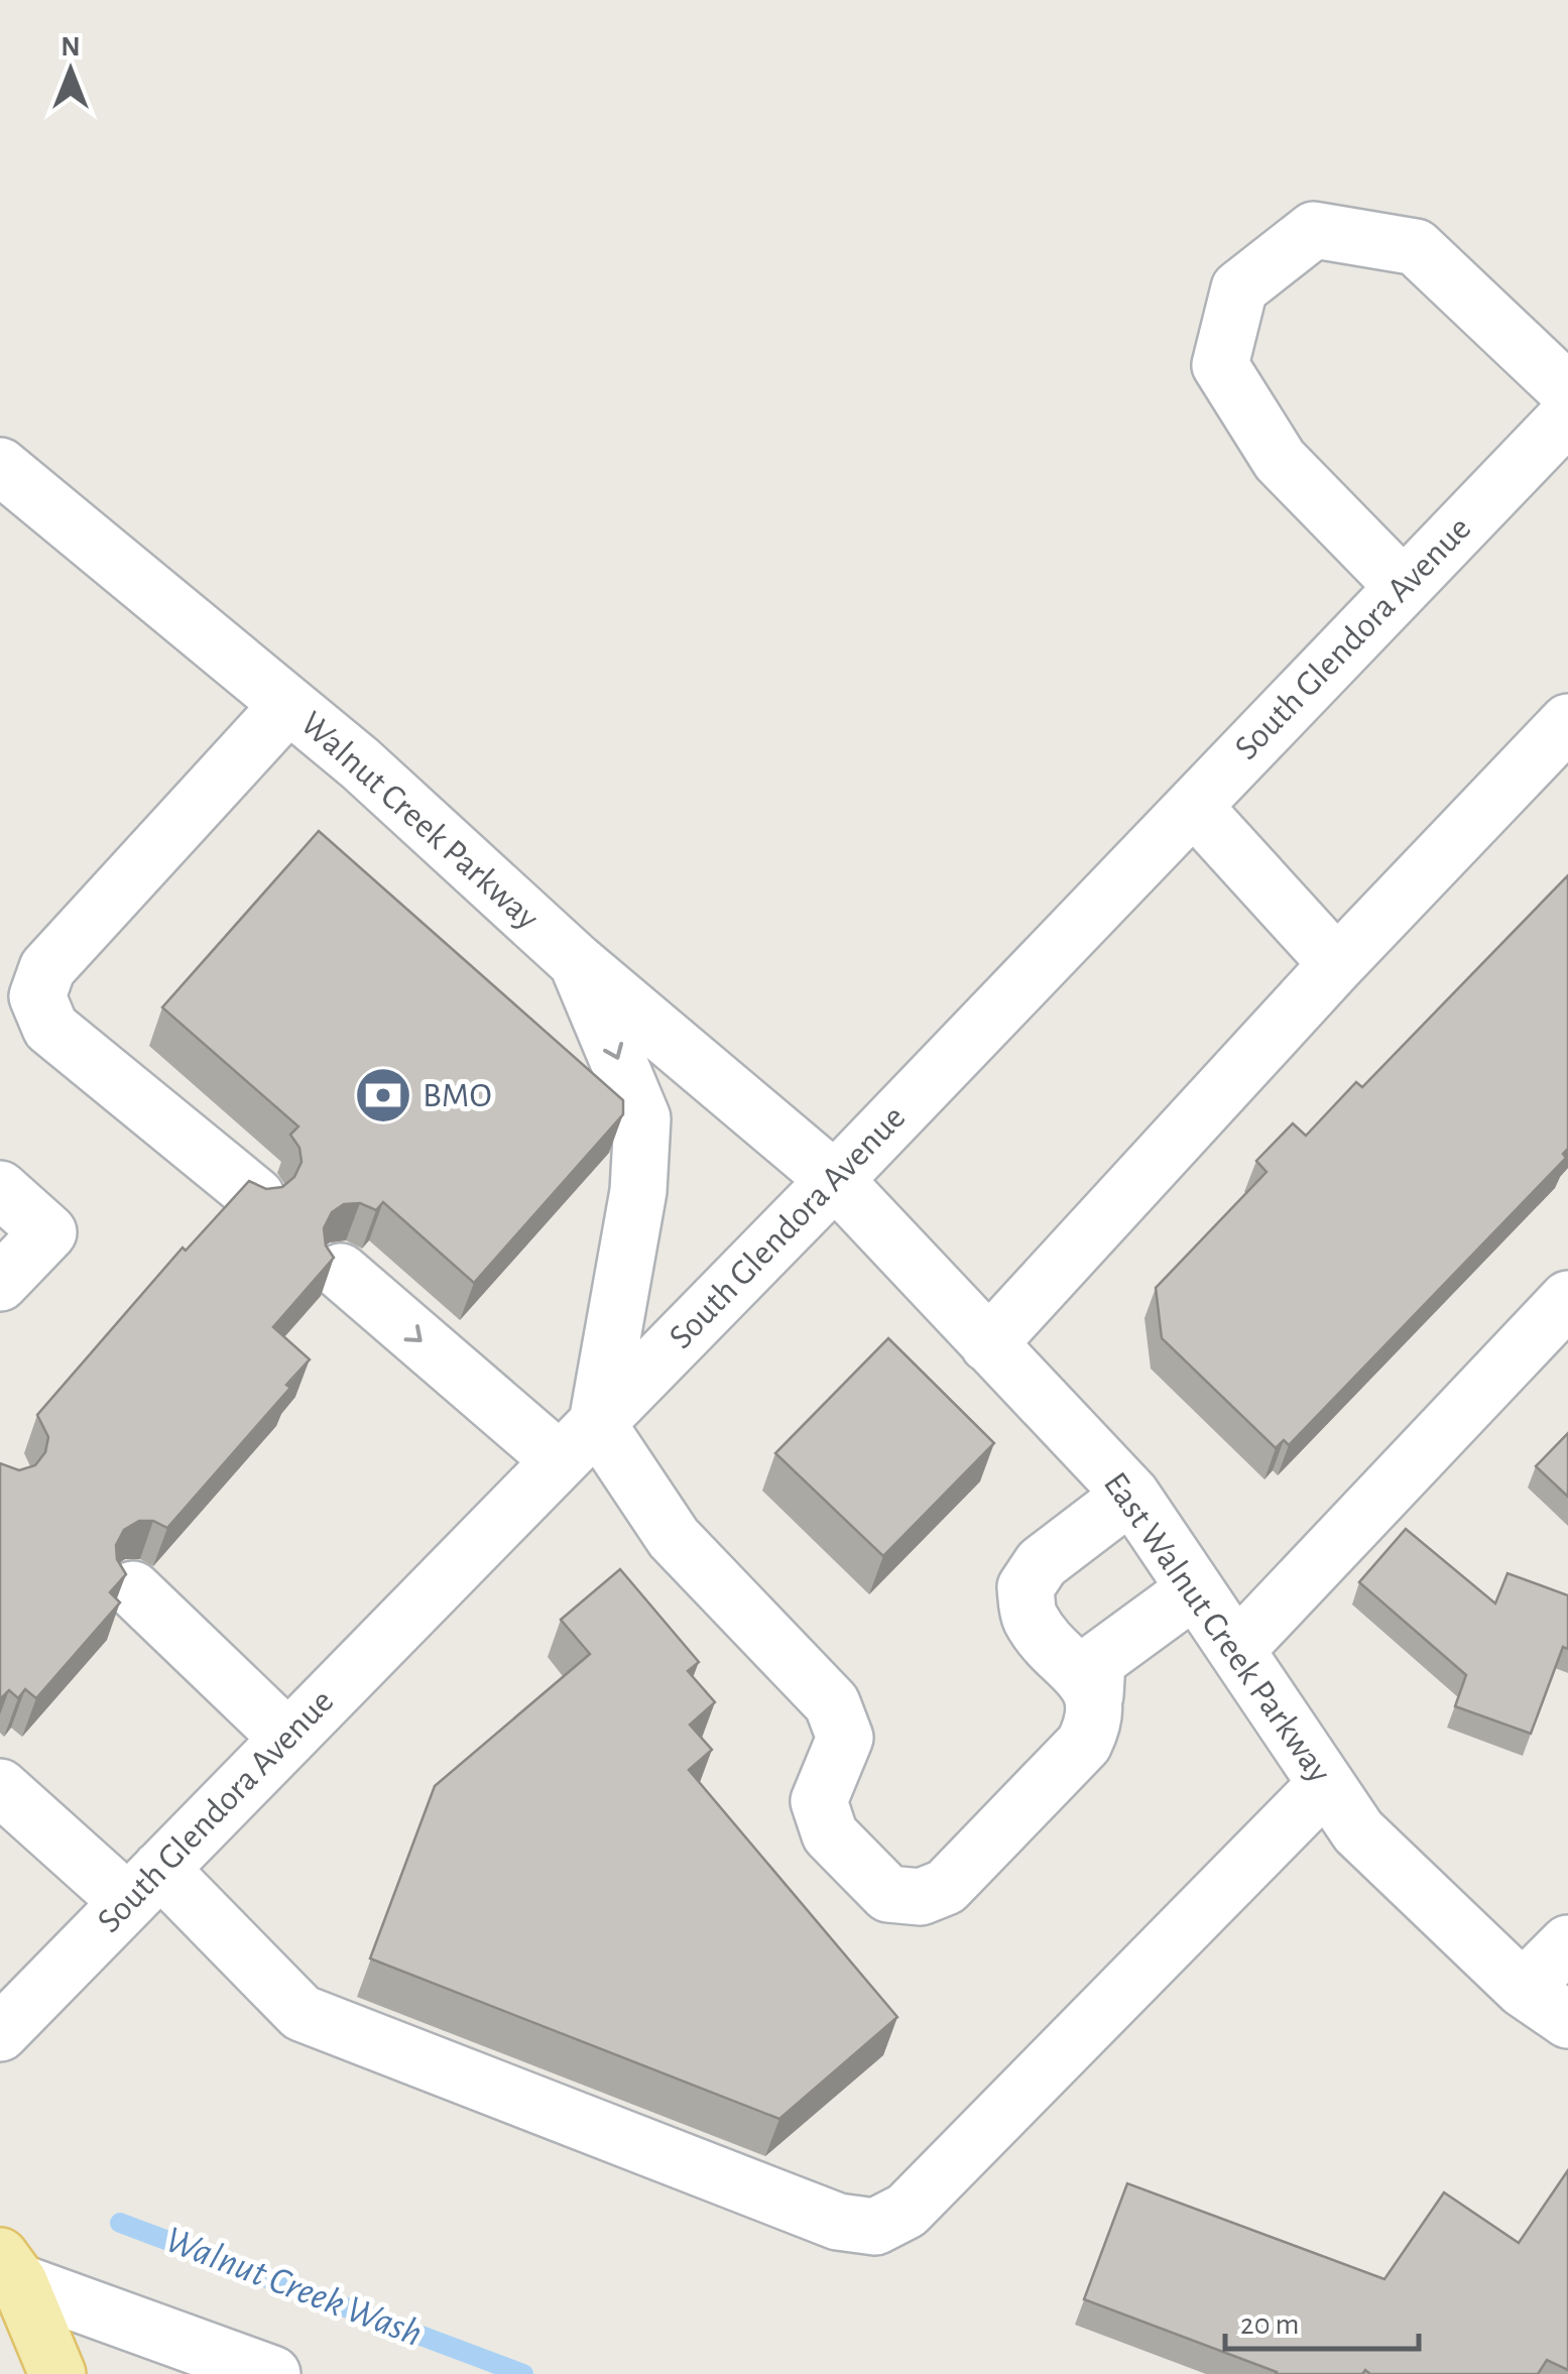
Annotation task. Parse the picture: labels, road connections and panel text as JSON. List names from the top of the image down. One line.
{"streets":{"street":["South Glendora Avenue","Walnut Creek Parkway","East Walnut Creek Parkway"]},"crossings":[["South Glendora Avenue","Walnut Creek Parkway"],["South Glendora Avenue","East Walnut Creek Parkway"],["Walnut Creek Parkway","East Walnut Creek Parkway"]],"water":["Walnut Creek Wash"],"places":{"bank":["BMO"]},"scale_bar":"20 m","north":"top"}
